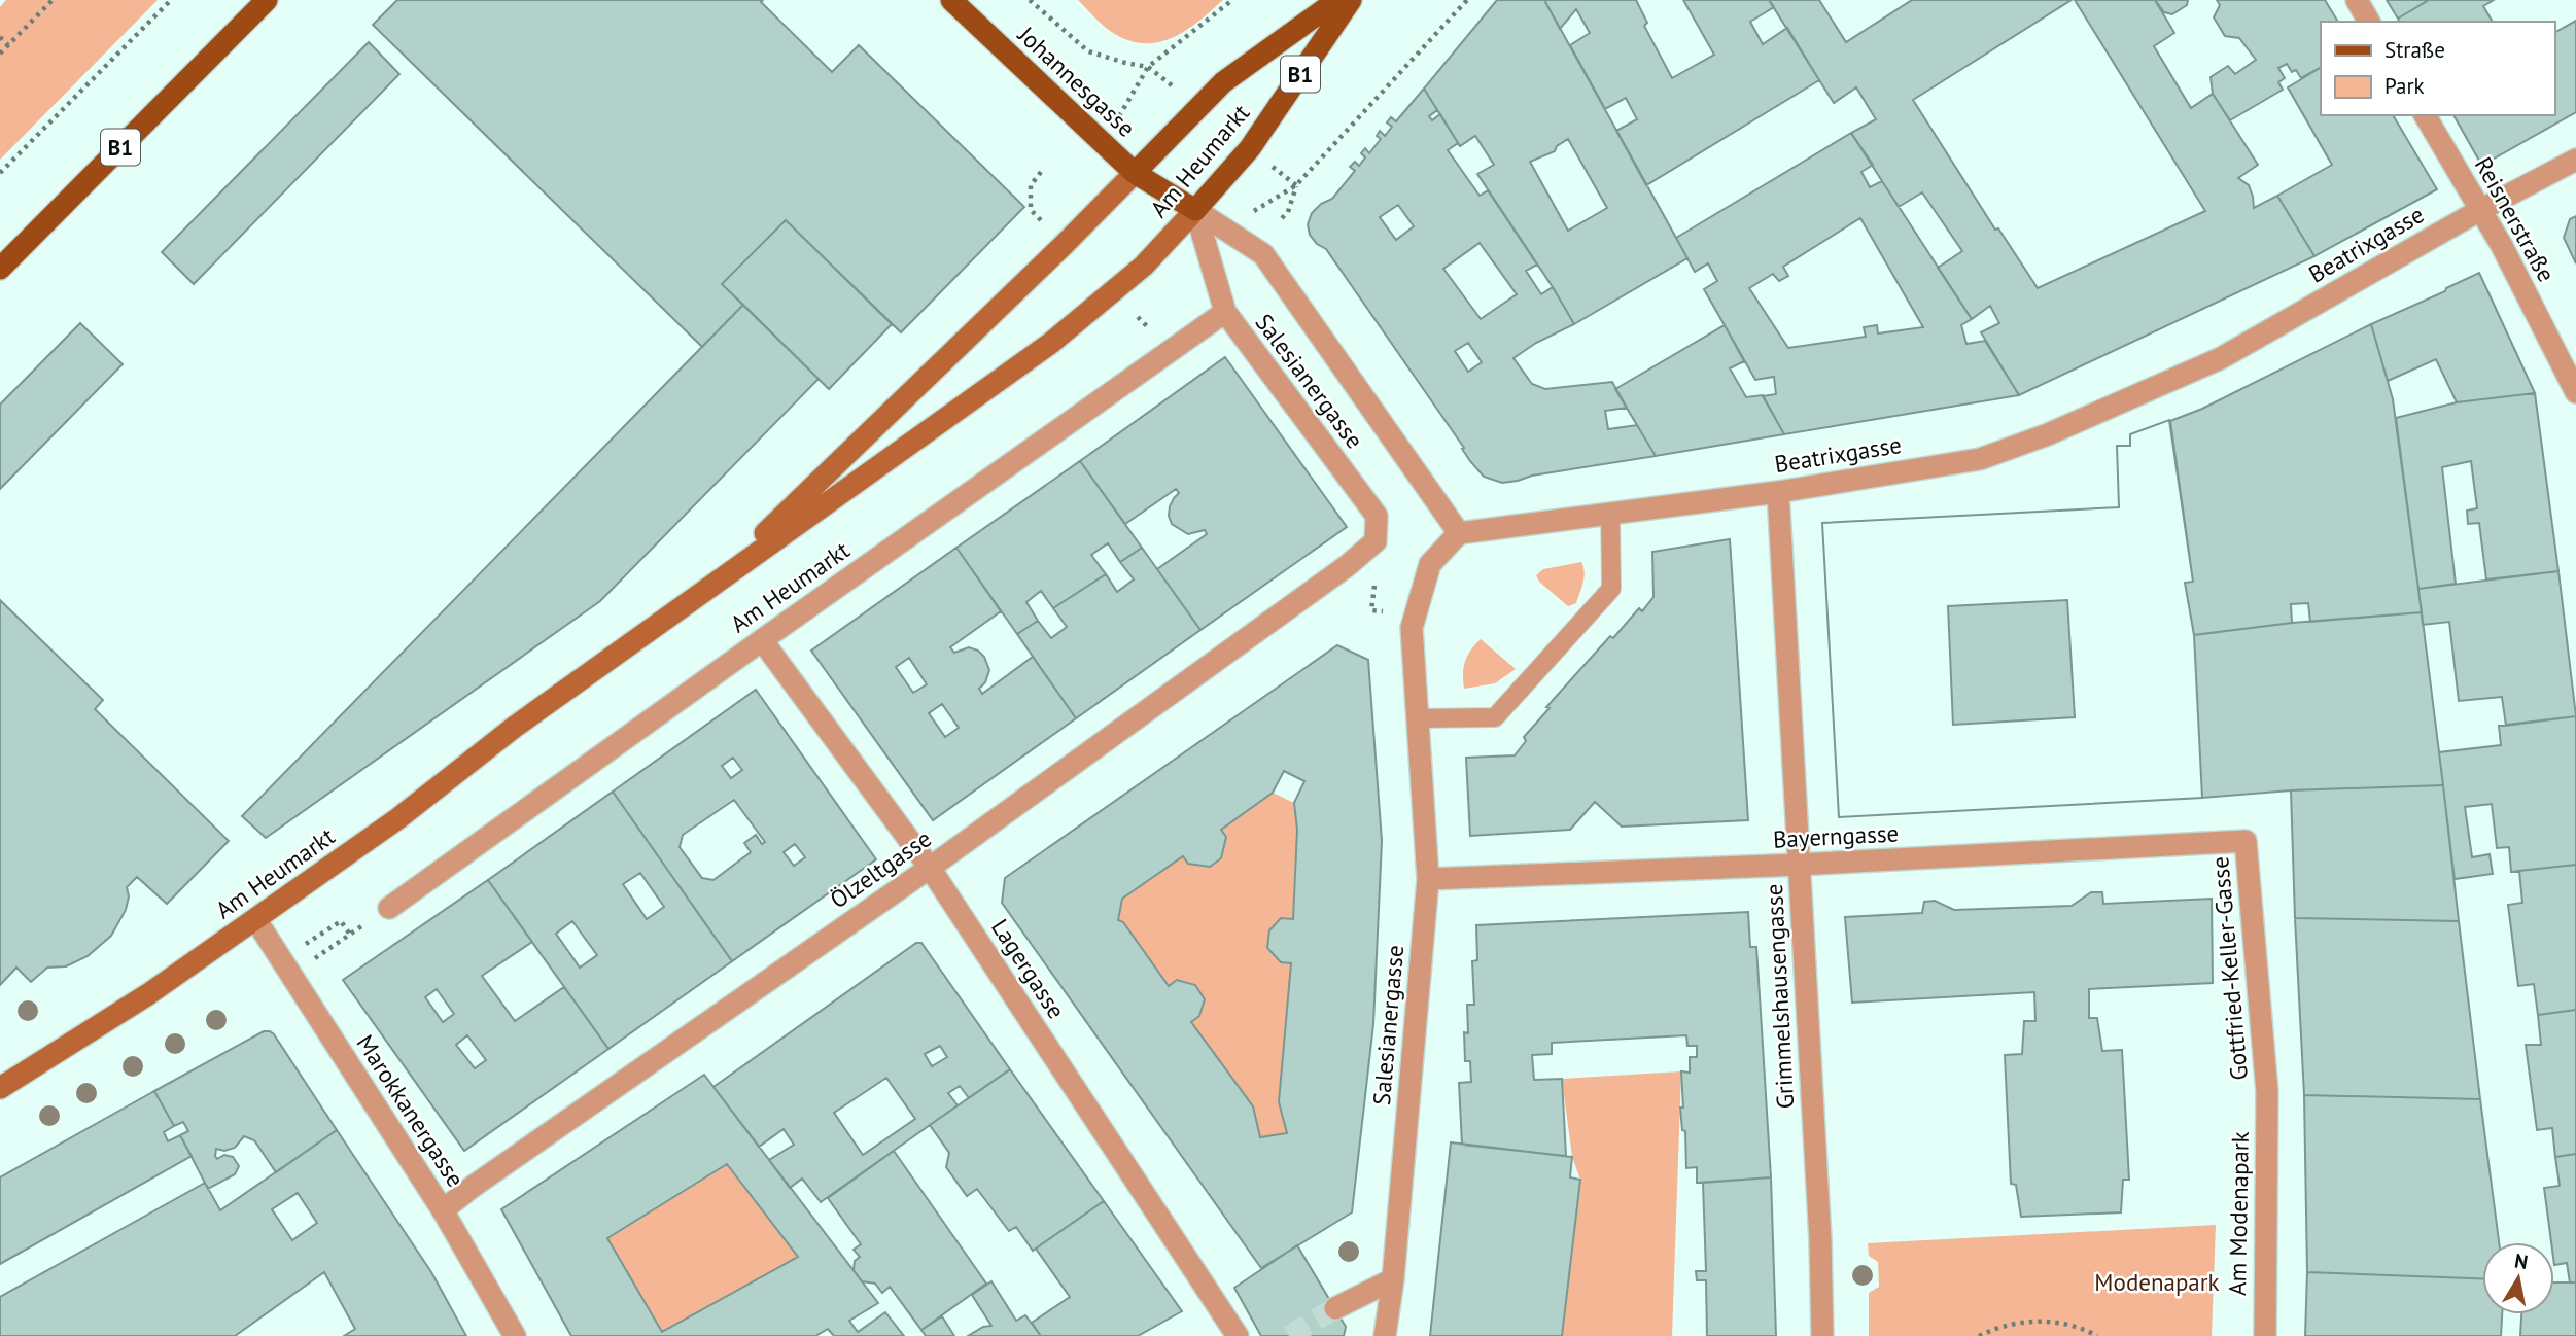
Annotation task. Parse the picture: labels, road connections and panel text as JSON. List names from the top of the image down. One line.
{"streets":{"main road":["B1","Johannesgasse","Am Heumarkt"],"street":["Reisnerstraße","Beatrixgasse","Salesianergasse","Bayerngasse","Ölzeltgasse","Lagergasse","Gottfried-Keller-Gasse","Grimmelshausengasse","Marokkanergasse","Am Modenapark"]},"crossings":[["Johannesgasse","Am Heumarkt"],["Johannesgasse","Salesianergasse"],["Am Heumarkt","Salesianergasse"],["Am Heumarkt","Lagergasse"],["Am Heumarkt","Marokkanergasse"],["Reisnerstraße","Beatrixgasse"],["Beatrixgasse","Salesianergasse"],["Beatrixgasse","Grimmelshausengasse"],["Salesianergasse","Bayerngasse"],["Salesianergasse","Ölzeltgasse"],["Bayerngasse","Gottfried-Keller-Gasse"],["Bayerngasse","Grimmelshausengasse"],["Ölzeltgasse","Lagergasse"],["Ölzeltgasse","Marokkanergasse"],["Gottfried-Keller-Gasse","Am Modenapark"]],"parks":["Modenapark"],"legend":["Straße","Park"],"north":"top"}
